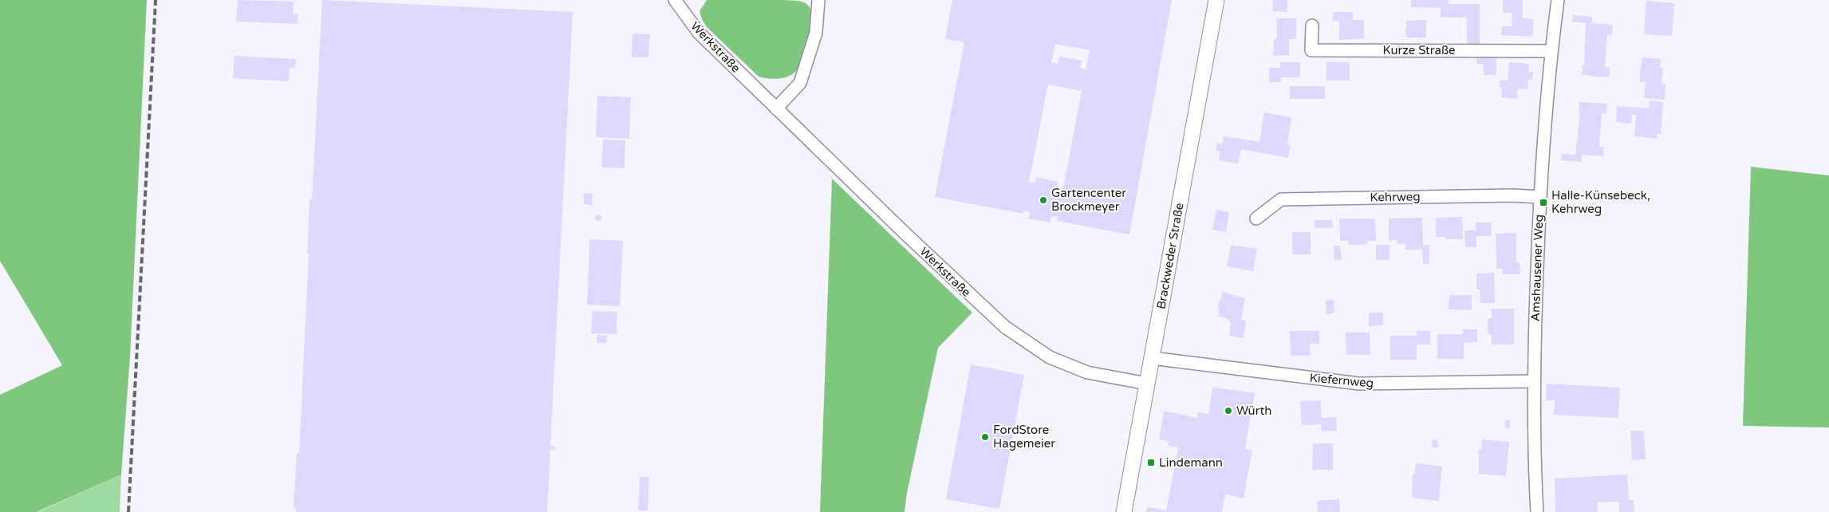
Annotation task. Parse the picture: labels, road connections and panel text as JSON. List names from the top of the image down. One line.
{"streets":{"street":["Werkstraße","Kurze Straße","Kehrweg","Brackweder Straße","Amshausener Weg","Kiefernweg"]},"crossings":[["Werkstraße","Brackweder Straße"],["Kurze Straße","Amshausener Weg"],["Kehrweg","Amshausener Weg"],["Brackweder Straße","Kiefernweg"],["Amshausener Weg","Kiefernweg"]],"places":{"other":["Gartencenter Brockmeyer","Würth","FordStore Hagemeier"],"transit":["Halle-Künsebeck, Kehrweg","Lindemann"]}}
